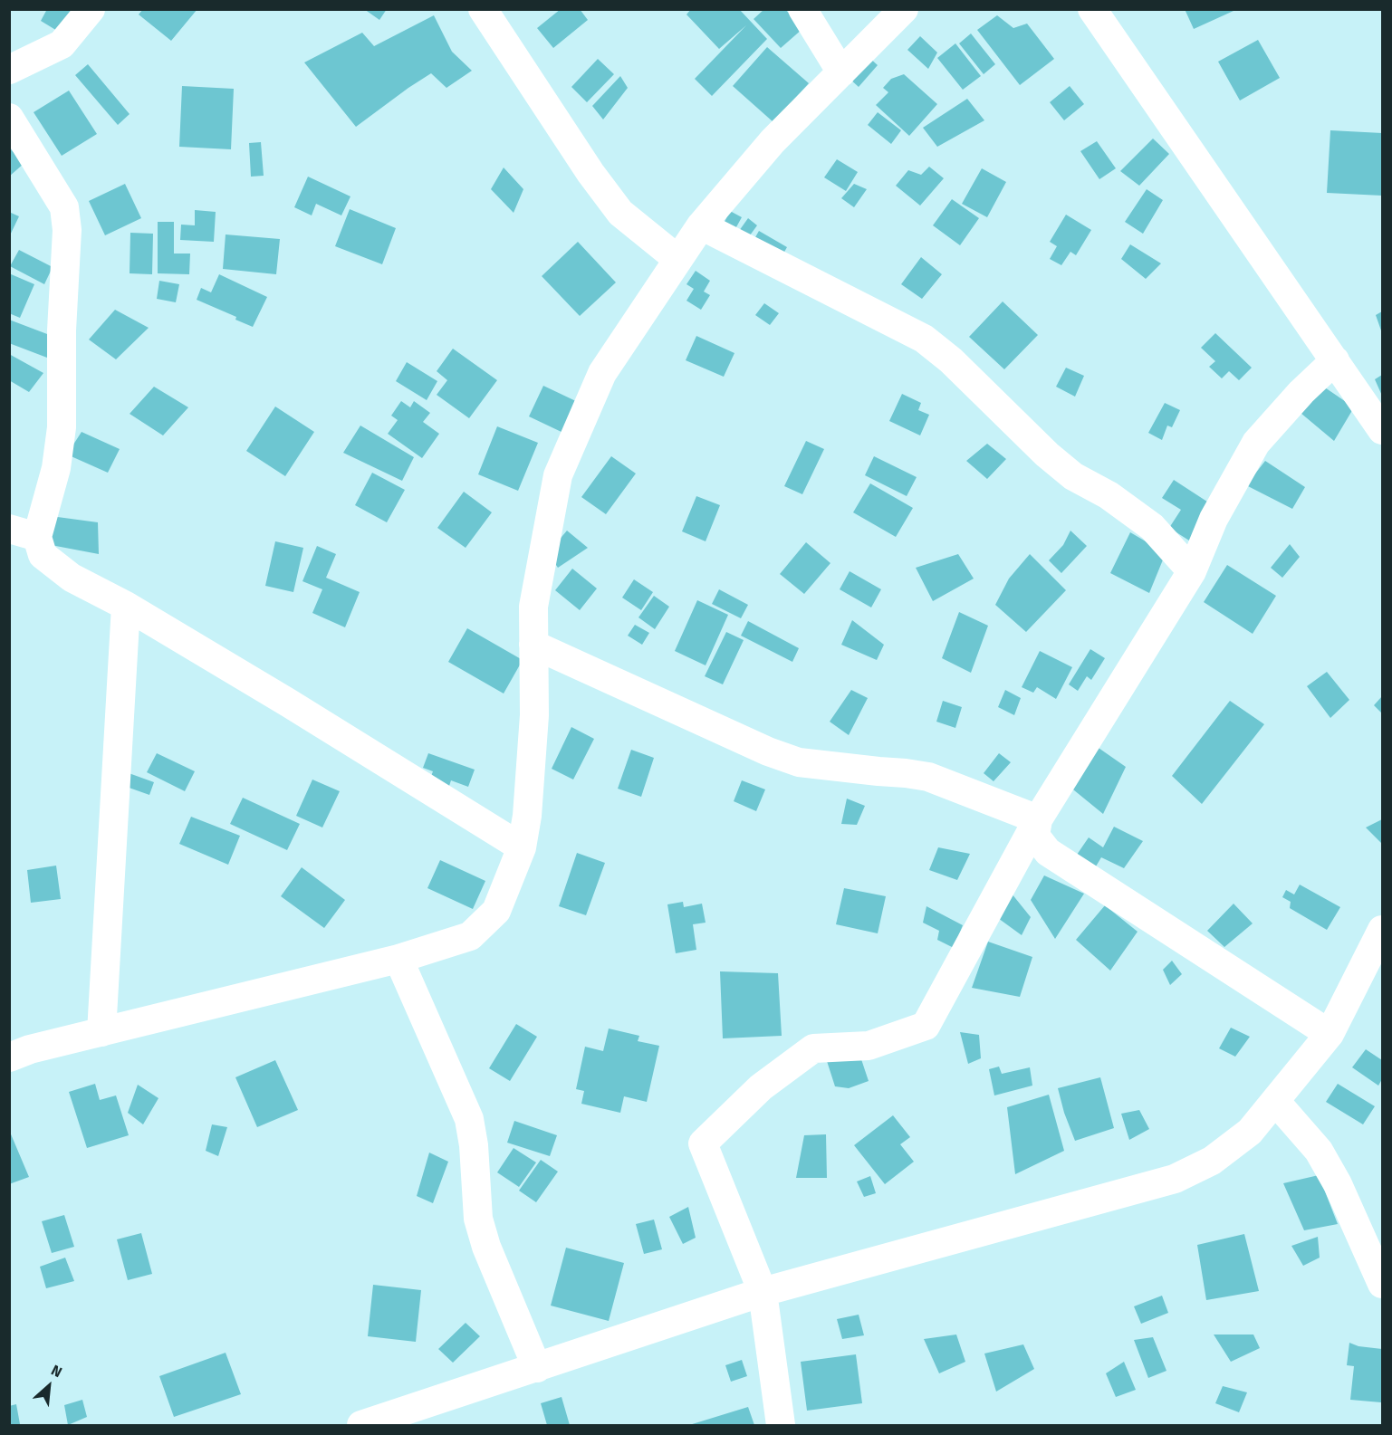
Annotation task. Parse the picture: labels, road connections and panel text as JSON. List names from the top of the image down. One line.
{"north":"top right"}
